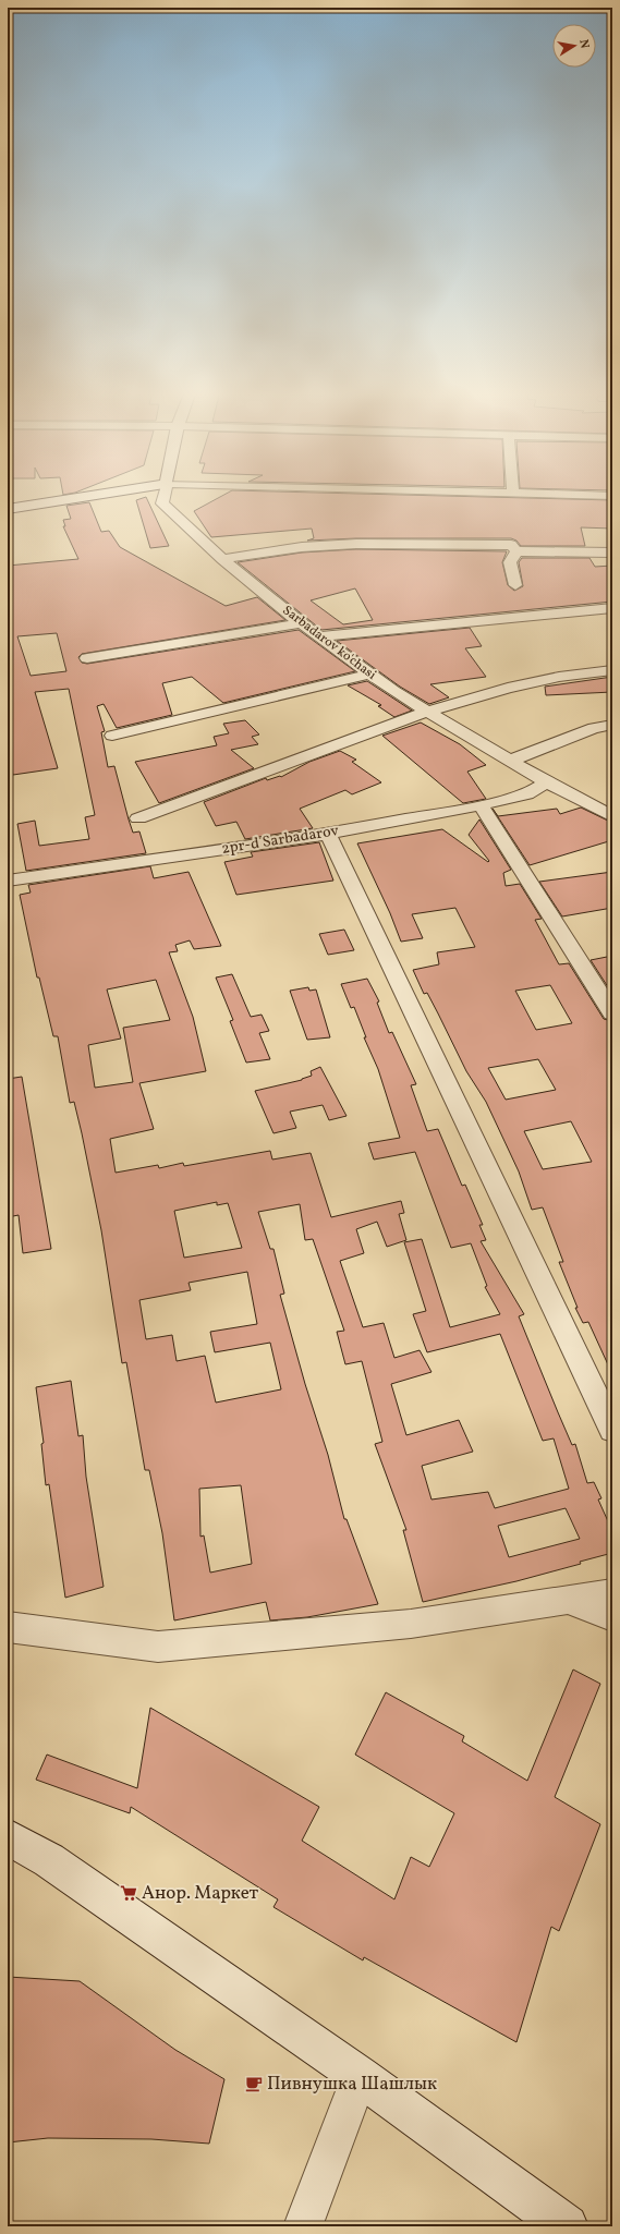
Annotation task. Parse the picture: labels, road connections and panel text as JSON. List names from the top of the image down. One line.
{"streets":{"street":["Sarbadarov ko'chasi","2pr-d Sarbadarov"]},"crossings":[["Sarbadarov ko'chasi","2pr-d Sarbadarov"]],"places":{"supermarket":["Анор. Маркет"],"cafe":["Пивнушка Шашлык"]},"north":"right"}
